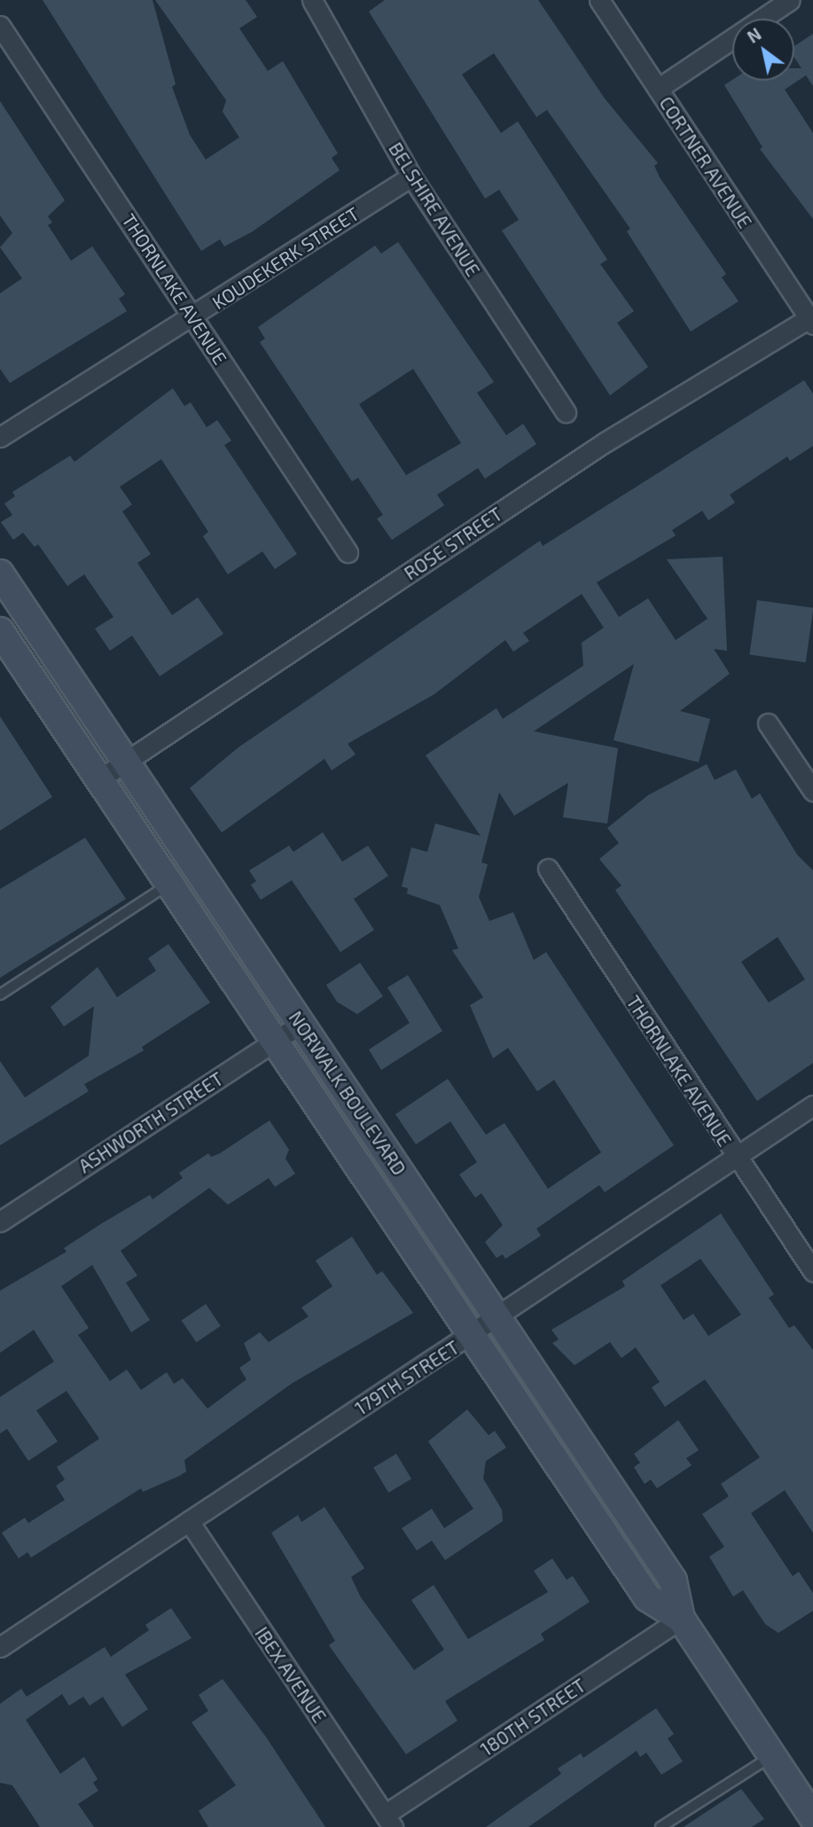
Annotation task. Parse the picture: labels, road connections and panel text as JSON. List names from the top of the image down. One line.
{"streets":{"main road":["NORWALK BOULEVARD"],"street":["CORTNER AVENUE","BELSHIRE AVENUE","KOUDEKERK STREET","THORNLAKE AVENUE","ROSE STREET","ASHWORTH STREET","179TH STREET","IBEX AVENUE","180TH STREET"]},"crossings":[["CORTNER AVENUE","ROSE STREET"],["BELSHIRE AVENUE","KOUDEKERK STREET"],["KOUDEKERK STREET","THORNLAKE AVENUE"],["THORNLAKE AVENUE","179TH STREET"],["ROSE STREET","NORWALK BOULEVARD"],["NORWALK BOULEVARD","ASHWORTH STREET"],["NORWALK BOULEVARD","179TH STREET"],["NORWALK BOULEVARD","180TH STREET"],["179TH STREET","IBEX AVENUE"],["IBEX AVENUE","180TH STREET"]],"north":"top left"}
